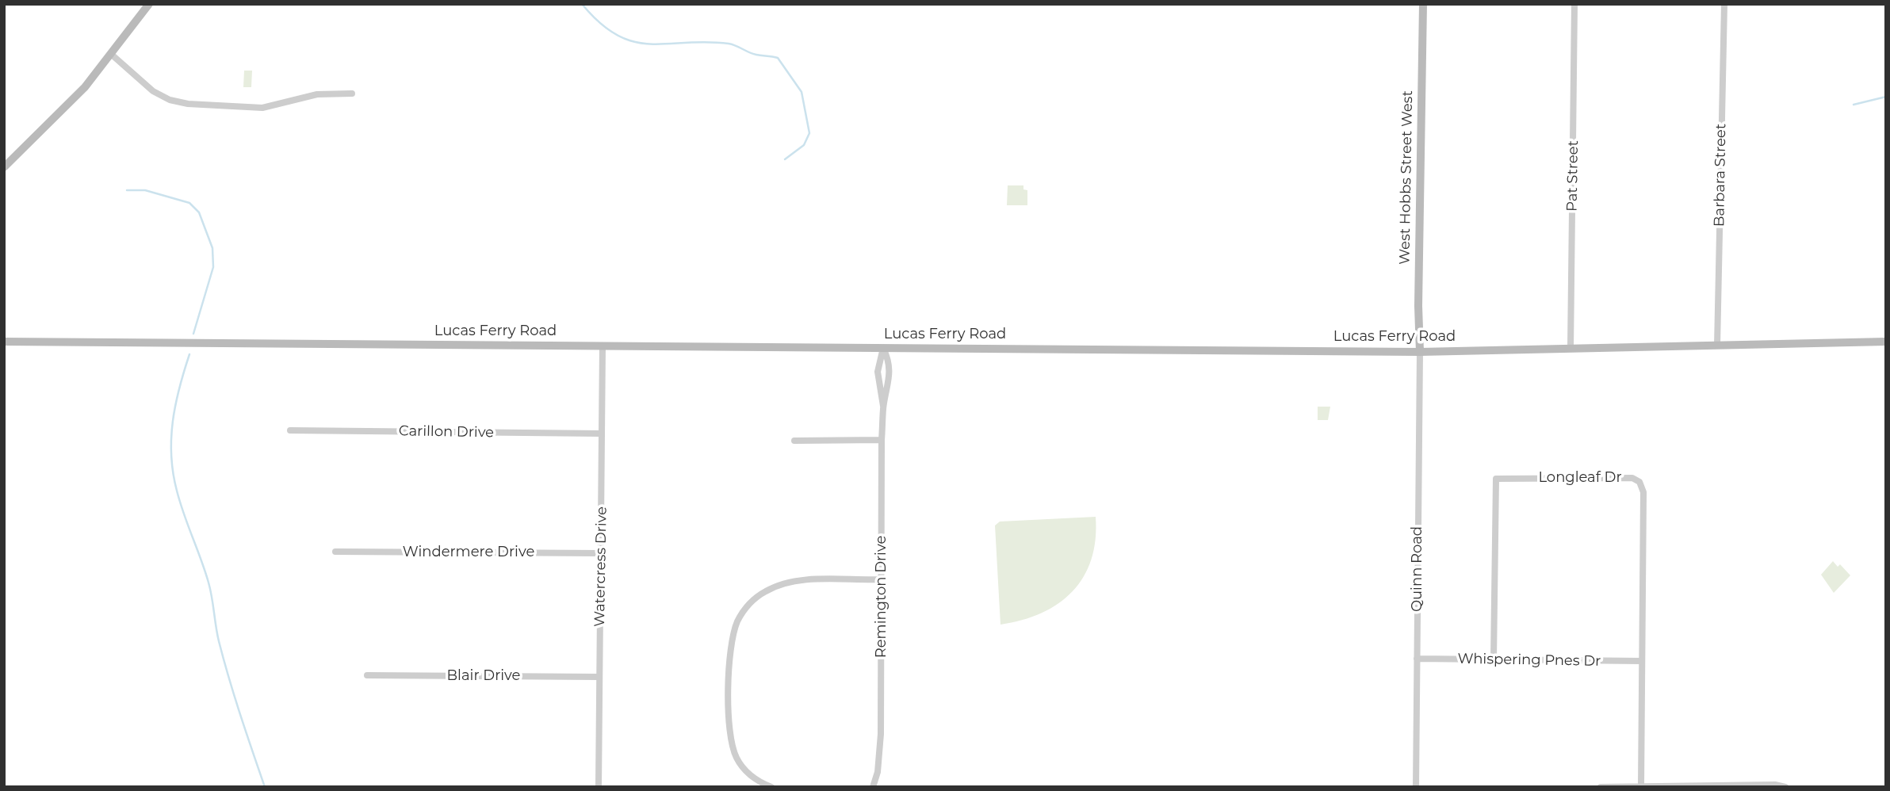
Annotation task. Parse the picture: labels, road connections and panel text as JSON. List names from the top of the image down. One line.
{"streets":{"street":["Barbara Street","Pat Street","West Hobbs Street West","Lucas Ferry Road","Carillon Drive","Longleaf Dr","Windermere Drive","Watercress Drive","Quinn Road","Remington Drive","Whispering Pnes Dr","Blair Drive"]},"crossings":[["Barbara Street","Lucas Ferry Road"],["Pat Street","Lucas Ferry Road"],["West Hobbs Street West","Lucas Ferry Road"],["West Hobbs Street West","Quinn Road"],["Lucas Ferry Road","Watercress Drive"],["Lucas Ferry Road","Quinn Road"],["Lucas Ferry Road","Remington Drive"],["Carillon Drive","Watercress Drive"],["Longleaf Dr","Whispering Pnes Dr"],["Windermere Drive","Watercress Drive"],["Watercress Drive","Blair Drive"],["Quinn Road","Whispering Pnes Dr"]]}
